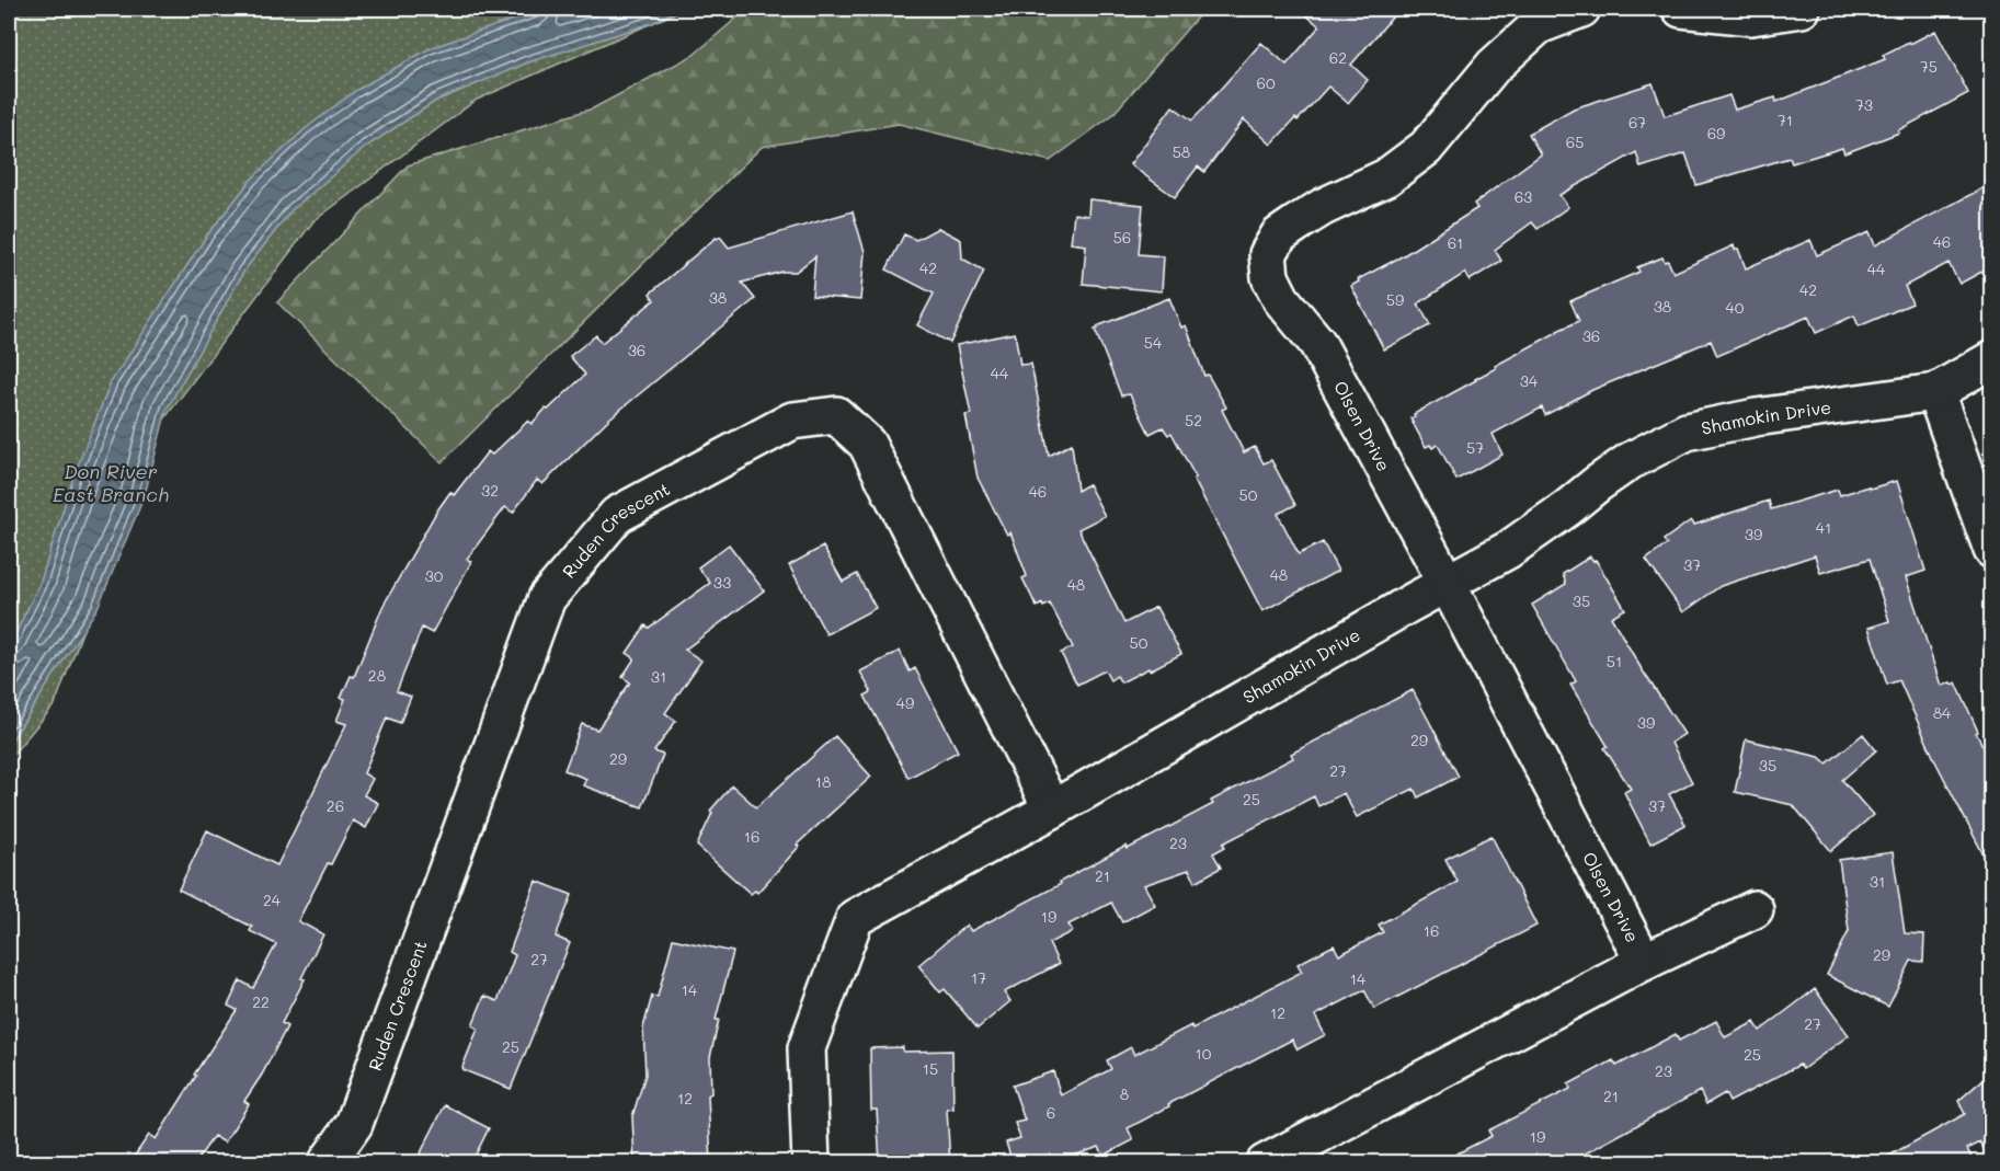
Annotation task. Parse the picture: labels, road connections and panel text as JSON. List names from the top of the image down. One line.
{"streets":{"street":["Shamokin Drive","Olsen Drive","Ruden Crescent"]},"crossings":[["Shamokin Drive","Olsen Drive"],["Shamokin Drive","Ruden Crescent"]],"water":["Don River East Branch"],"house_numbers":["62","75","60","73","71","67","69","65","58","63","56","46","61","42","44","42","38","59","38","40","36","54","36","44","34","52","57","32","46","50","41","39","37","48","30","33","48","35","50","51","28","31","49","84","39","29","29","35","27","18","25","26","37","16","23","21","31","24","19","16","29","27","17","14","14","22","12","27","25","10","25","15","23","8","21","12","6","19"]}
